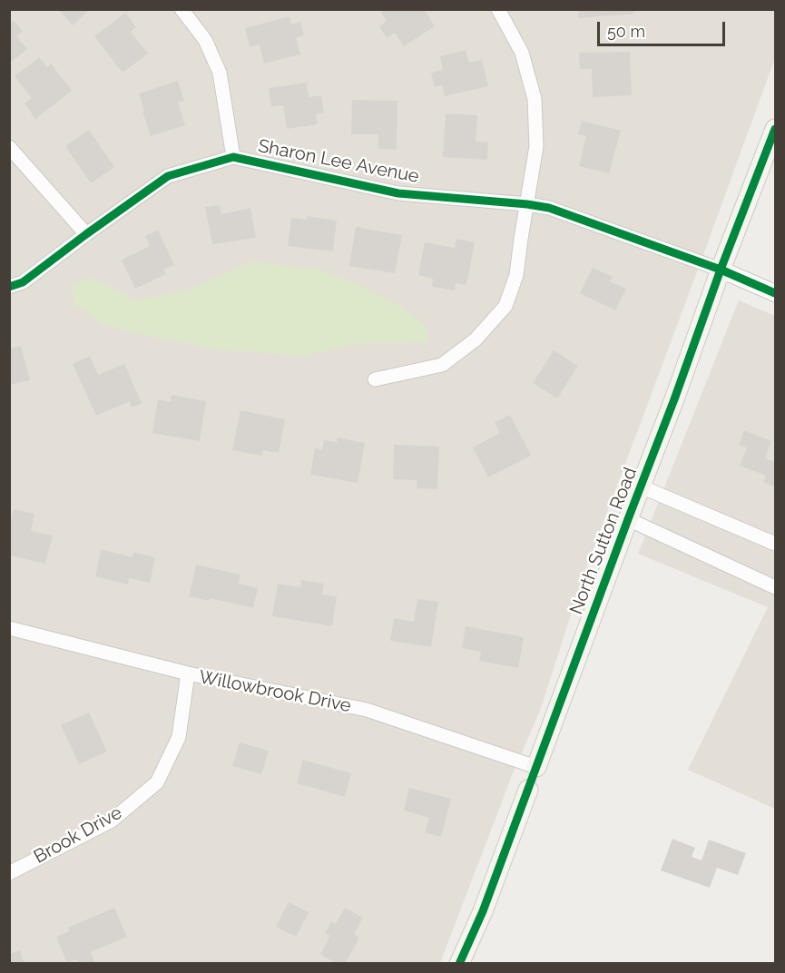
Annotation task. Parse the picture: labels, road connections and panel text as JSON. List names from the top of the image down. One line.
{"streets":{"main road":["North Sutton Road"],"street":["Sharon Lee Avenue","Willowbrook Drive","Brook Drive"]},"crossings":[["Sharon Lee Avenue","North Sutton Road"],["North Sutton Road","Willowbrook Drive"],["Willowbrook Drive","Brook Drive"]],"scale_bar":"50 m"}
